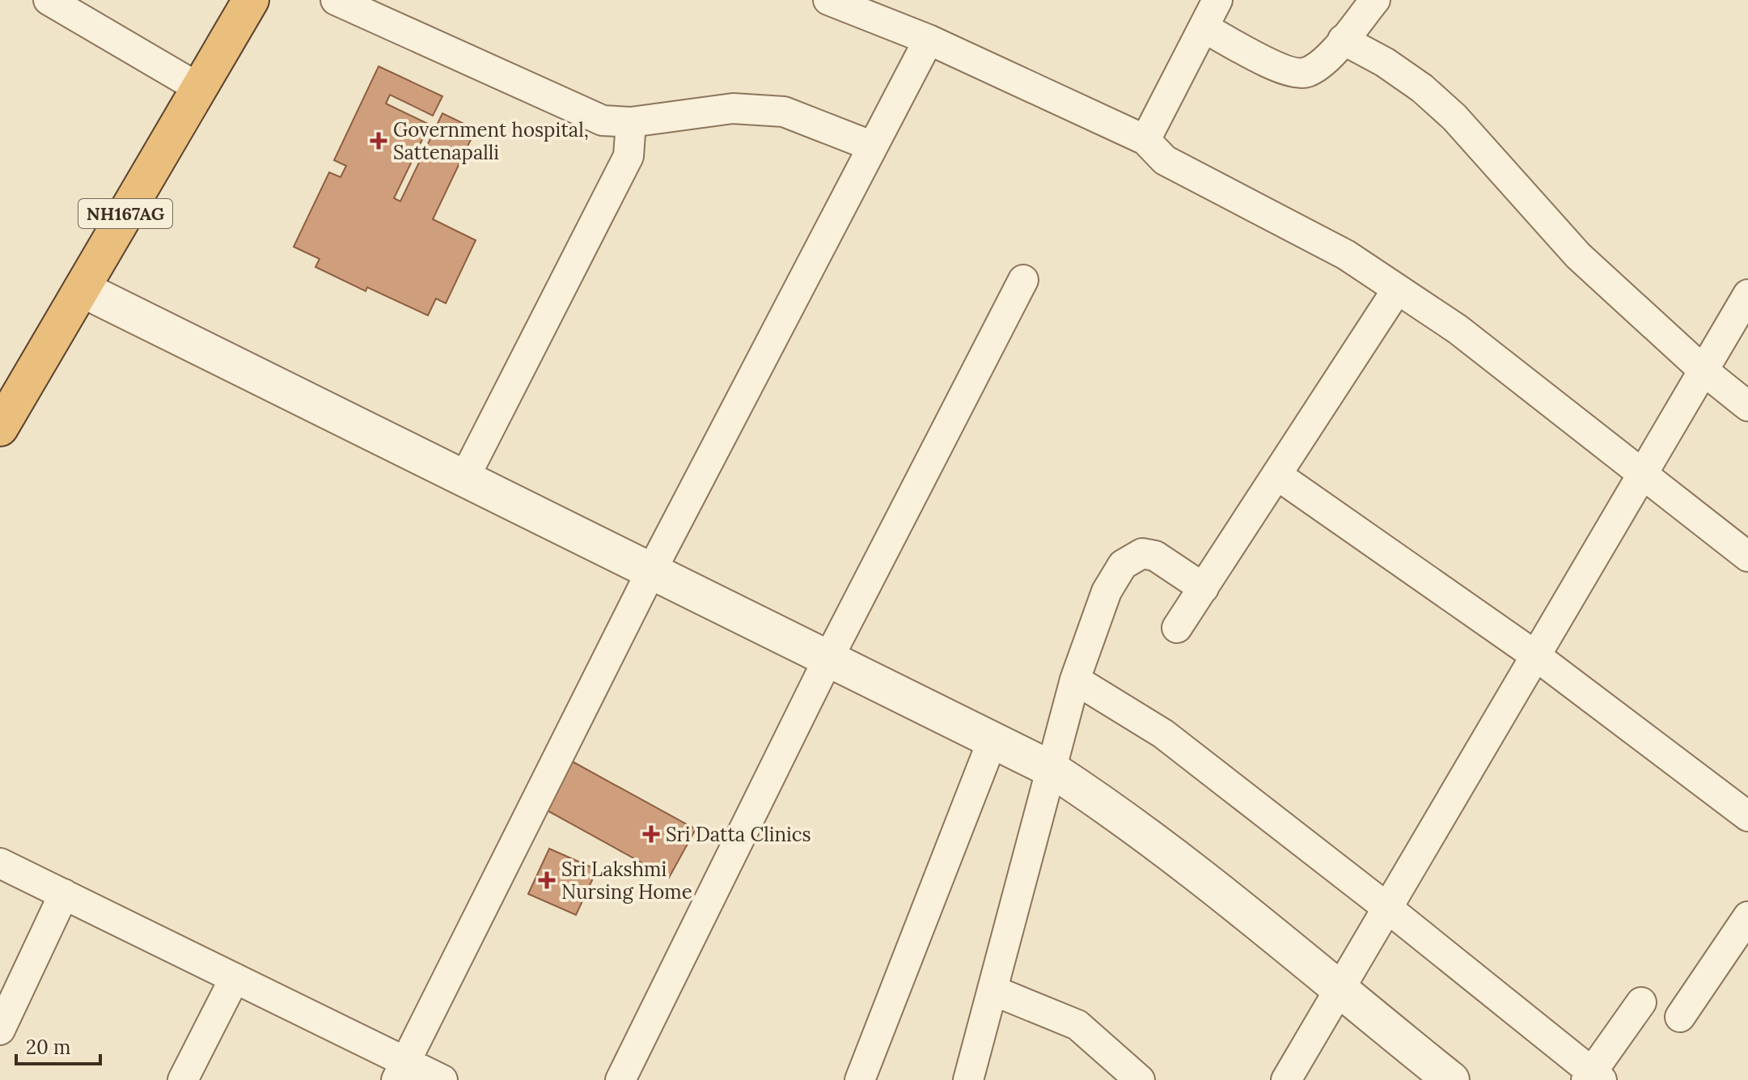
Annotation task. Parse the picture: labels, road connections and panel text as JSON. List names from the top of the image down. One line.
{"streets":{"highway":["NH167AG"]},"places":{"health":["Government hospital, Sattenapalli","Sri Datta Clinics","Sri Lakshmi Nursing Home"]},"scale_bar":"20 m"}
